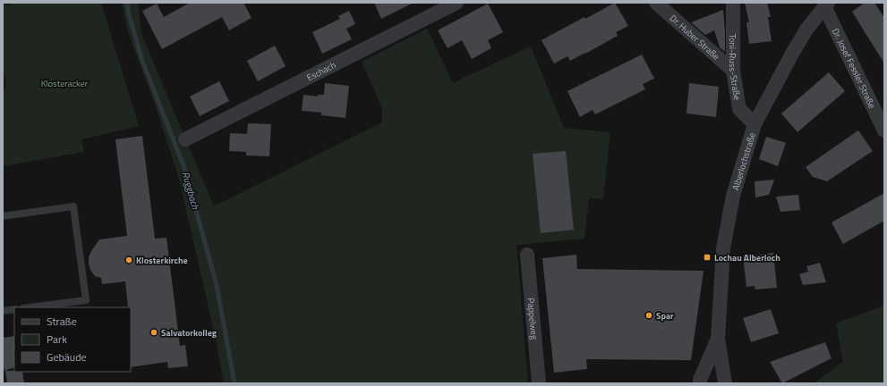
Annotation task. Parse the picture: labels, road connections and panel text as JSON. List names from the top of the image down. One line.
{"streets":{"street":["Dr. Huber Straße","Toni-Russ-Straße","Dr. Josef Fessler Straße","Eschach","Alberlochstraße","Pappelweg"]},"crossings":[["Dr. Huber Straße","Toni-Russ-Straße"],["Toni-Russ-Straße","Alberlochstraße"],["Dr. Josef Fessler Straße","Alberlochstraße"]],"water":["Ruggbach"],"parks":["Klosteracker"],"places":{"transit":["Lochau Alberloch"],"other":["Klosterkirche","Spar","Salvatorkolleg"]},"legend":["Straße","Park","Gebäude"]}
